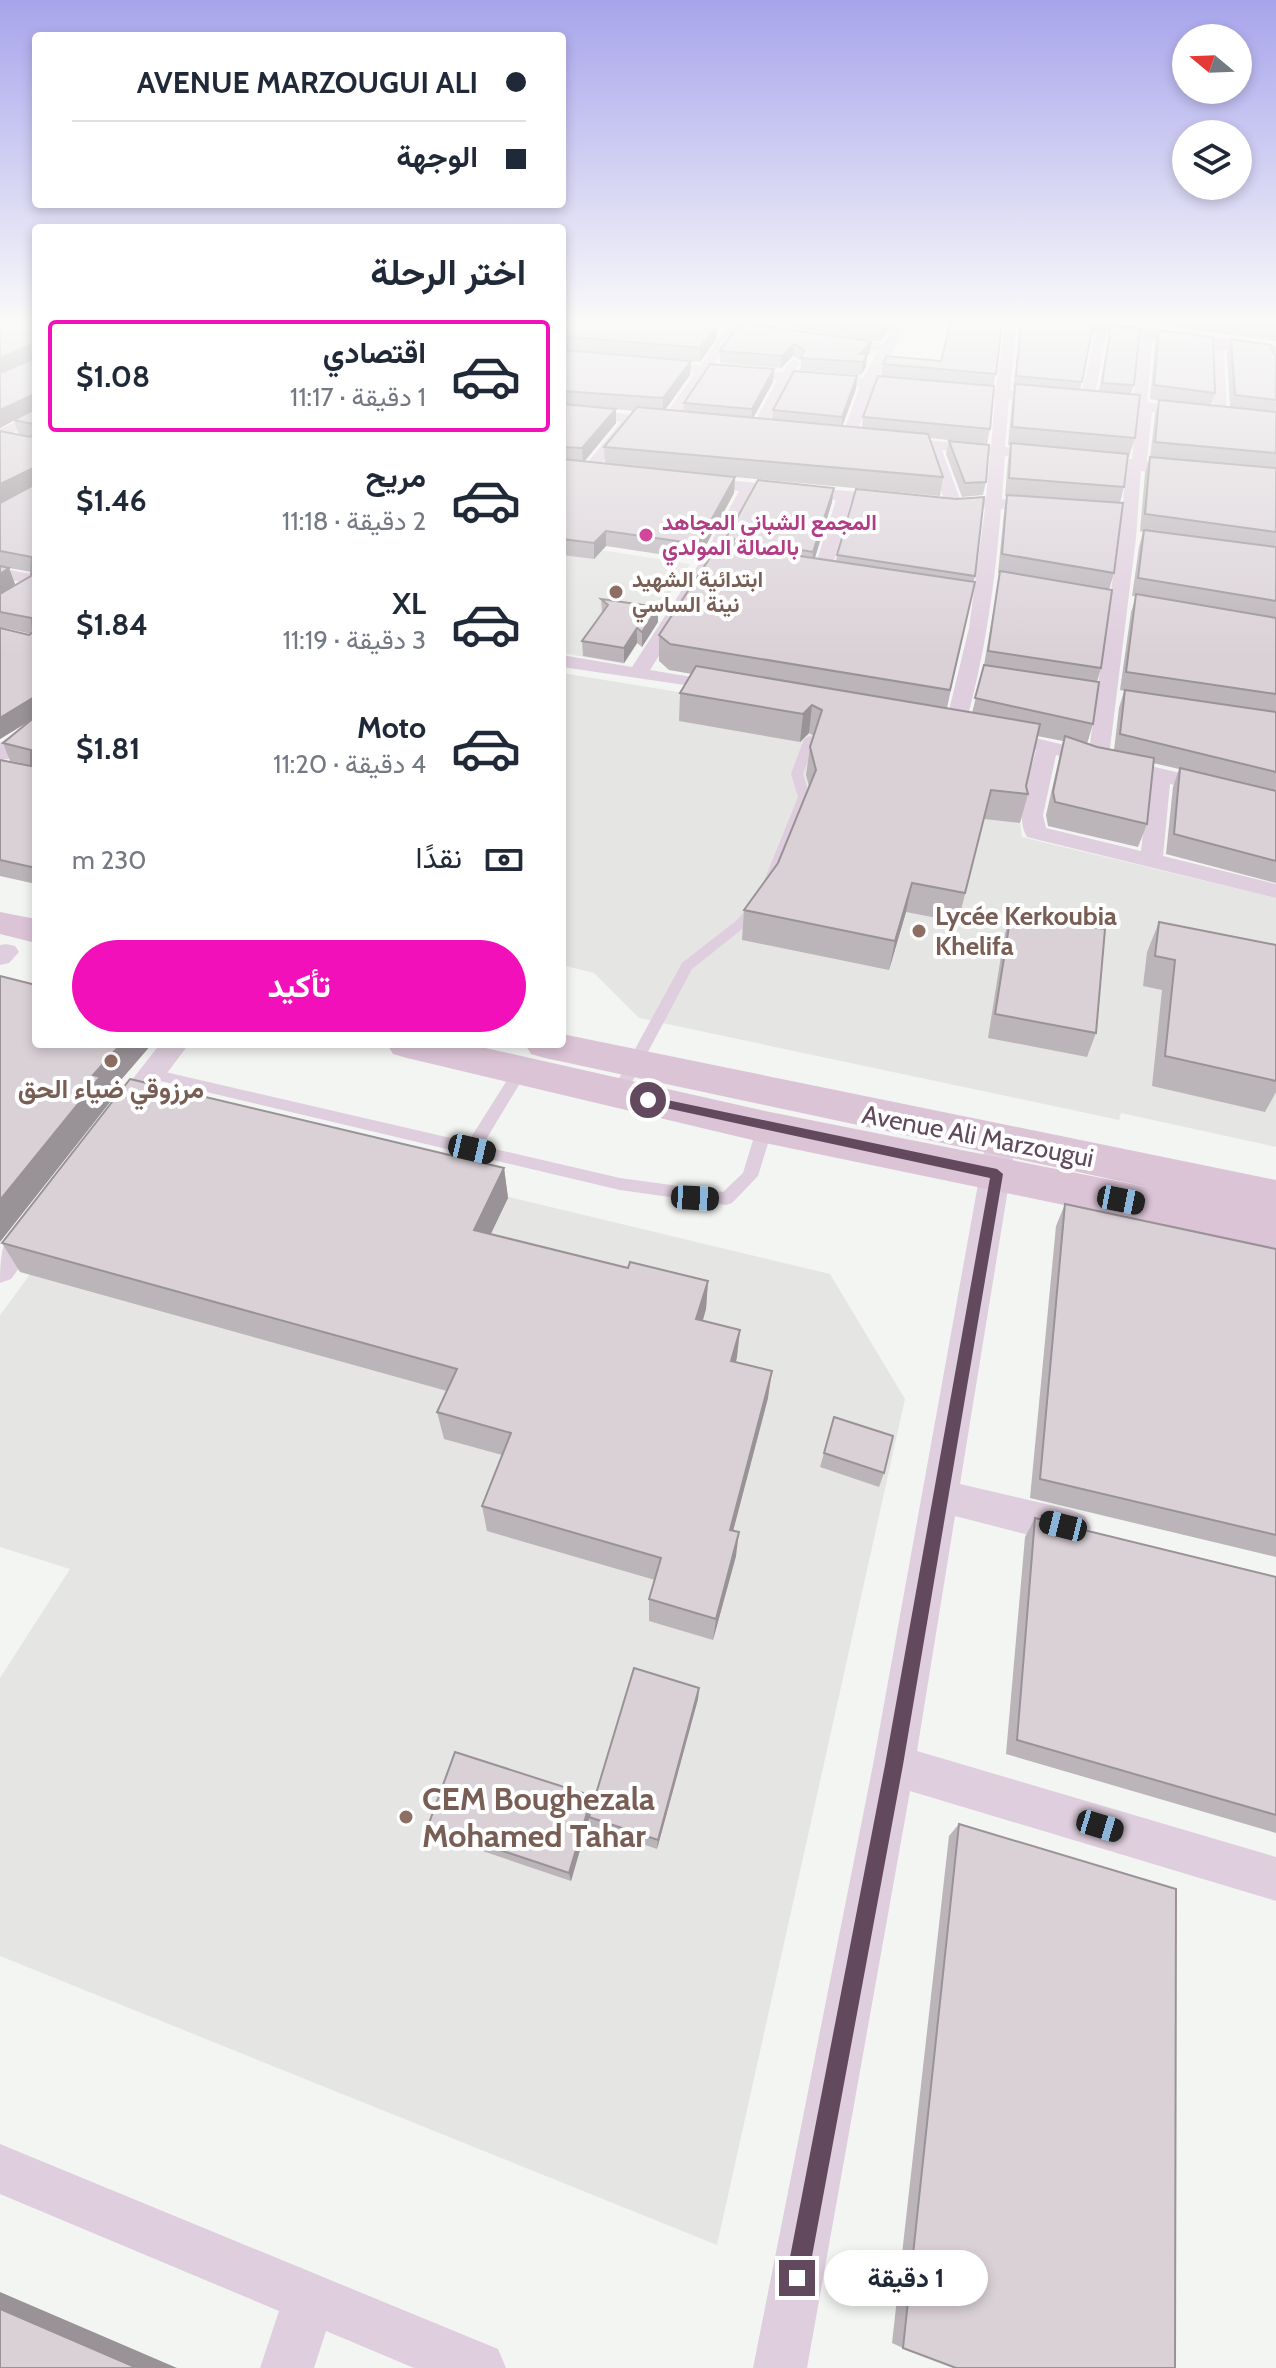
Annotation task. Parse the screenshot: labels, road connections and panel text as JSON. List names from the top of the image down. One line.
{"streets":{"main road":["Avenue Ali Marzougui"]},"places":["المجمع الشباني المجاهد بالصالة المولدي","ابتدائية الشهيد نينة الساسي","Lycée Kerkoubia Khelifa","مرزوقي ضياء الحق","CEM Boughezala Mohamed Tahar"],"north":"left","page":{"banner":["AVENUE MARZOUGUI ALI","الوجهة"],"heading":"اختر الرحلة","list":[{"name":"اقتصادي","note":"1 دقيقة · 11:17","value":"$1.08"},{"name":"مريح","note":"2 دقيقة · 11:18","value":"$1.46"},{"name":"XL","note":"3 دقيقة · 11:19","value":"$1.84"},{"name":"Moto","note":"4 دقيقة · 11:20","value":"$1.81"}],"pay":["نقدًا","230 m"],"buttons":"تأكيد","bubble":"1 دقيقة"}}
